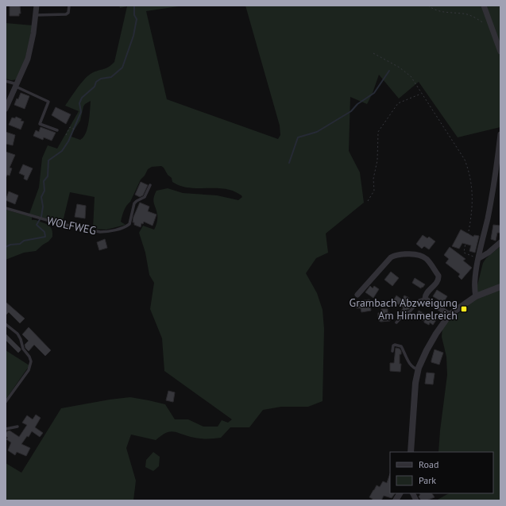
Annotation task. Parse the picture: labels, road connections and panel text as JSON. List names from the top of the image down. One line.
{"streets":{"lane":["WOLFWEG"]},"places":{"transit":["Grambach Abzweigung Am Himmelreich"]},"legend":["Road","Park"]}
